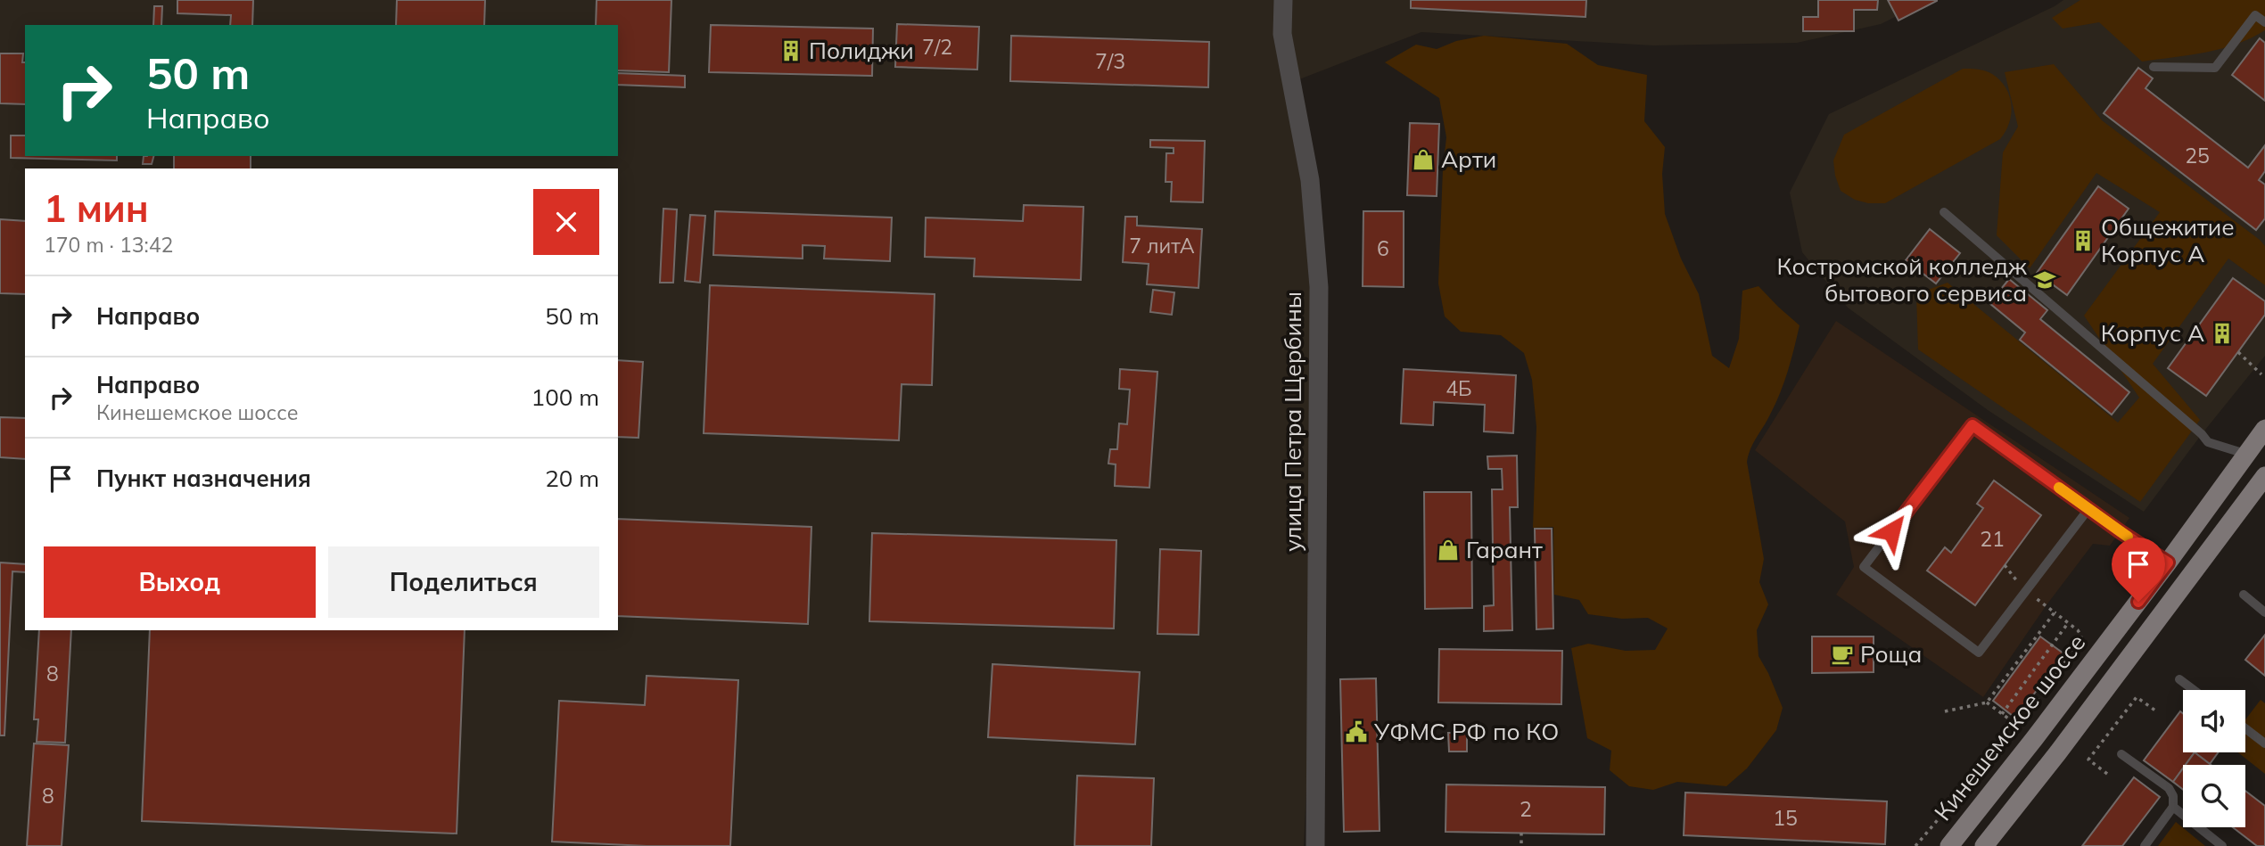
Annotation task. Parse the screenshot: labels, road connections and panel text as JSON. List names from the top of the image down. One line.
{"streets":{"main road":["Кинешемское шоссе"],"street":["улица Петра Щербины"]},"places":{"building":["Полиджи","Общежитие Корпус А","Корпус А"],"shop":["Арти","Гарант"],"school or university":["Костромской колледж бытового сервиса"],"cafe":["Роща"],"public building":["УФМС РФ по КО"]},"house_numbers":["7/2","7/3","25","7 литА","6","4Б","21","8","8","2","15"],"page":{"turn":["50 m","Направо"],"heading":["1 мин","170 m · 13:42"],"list":[{"name":"Направо","value":"50 m"},{"name":"Направо","note":"Кинешемское шоссе","value":"100 m"},{"name":"Пункт назначения","value":"20 m"}],"buttons":["Выход","Поделиться"]}}
